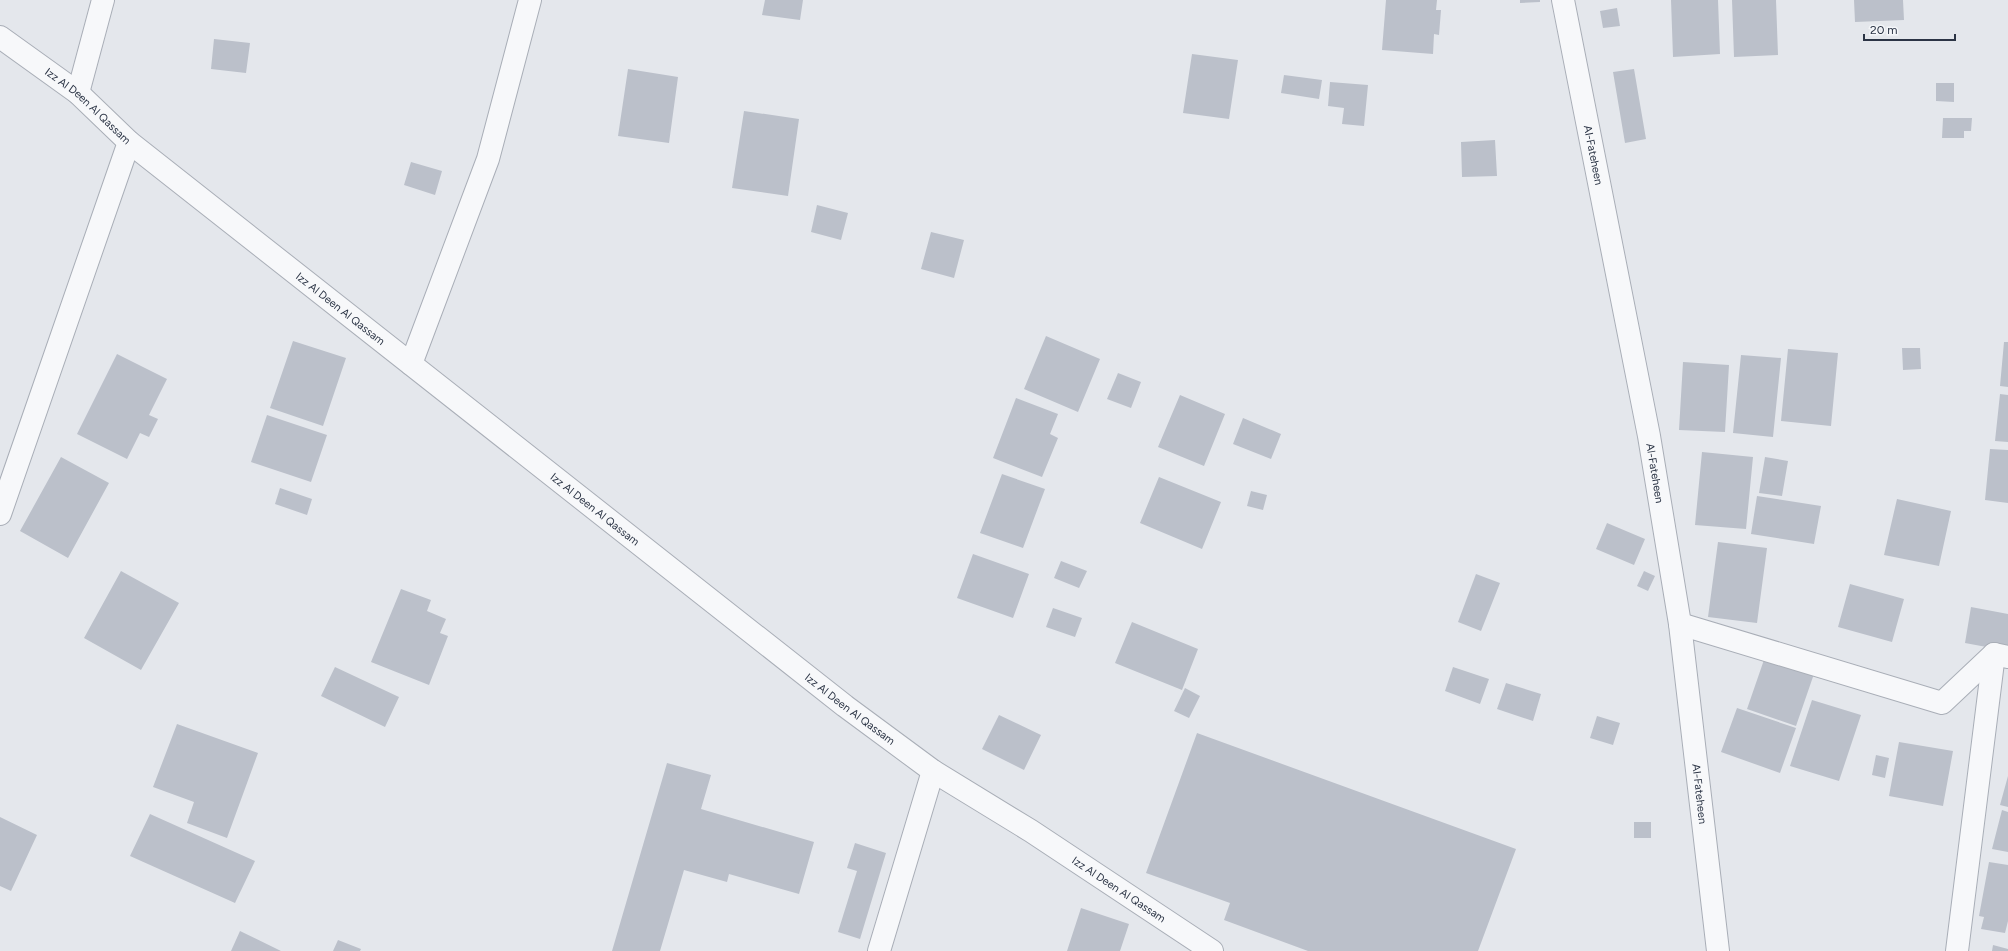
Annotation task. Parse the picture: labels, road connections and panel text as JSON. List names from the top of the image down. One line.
{"streets":{"street":["Izz Al Deen Al Qassam","Al-Fateheen"]},"scale_bar":"20 m"}
